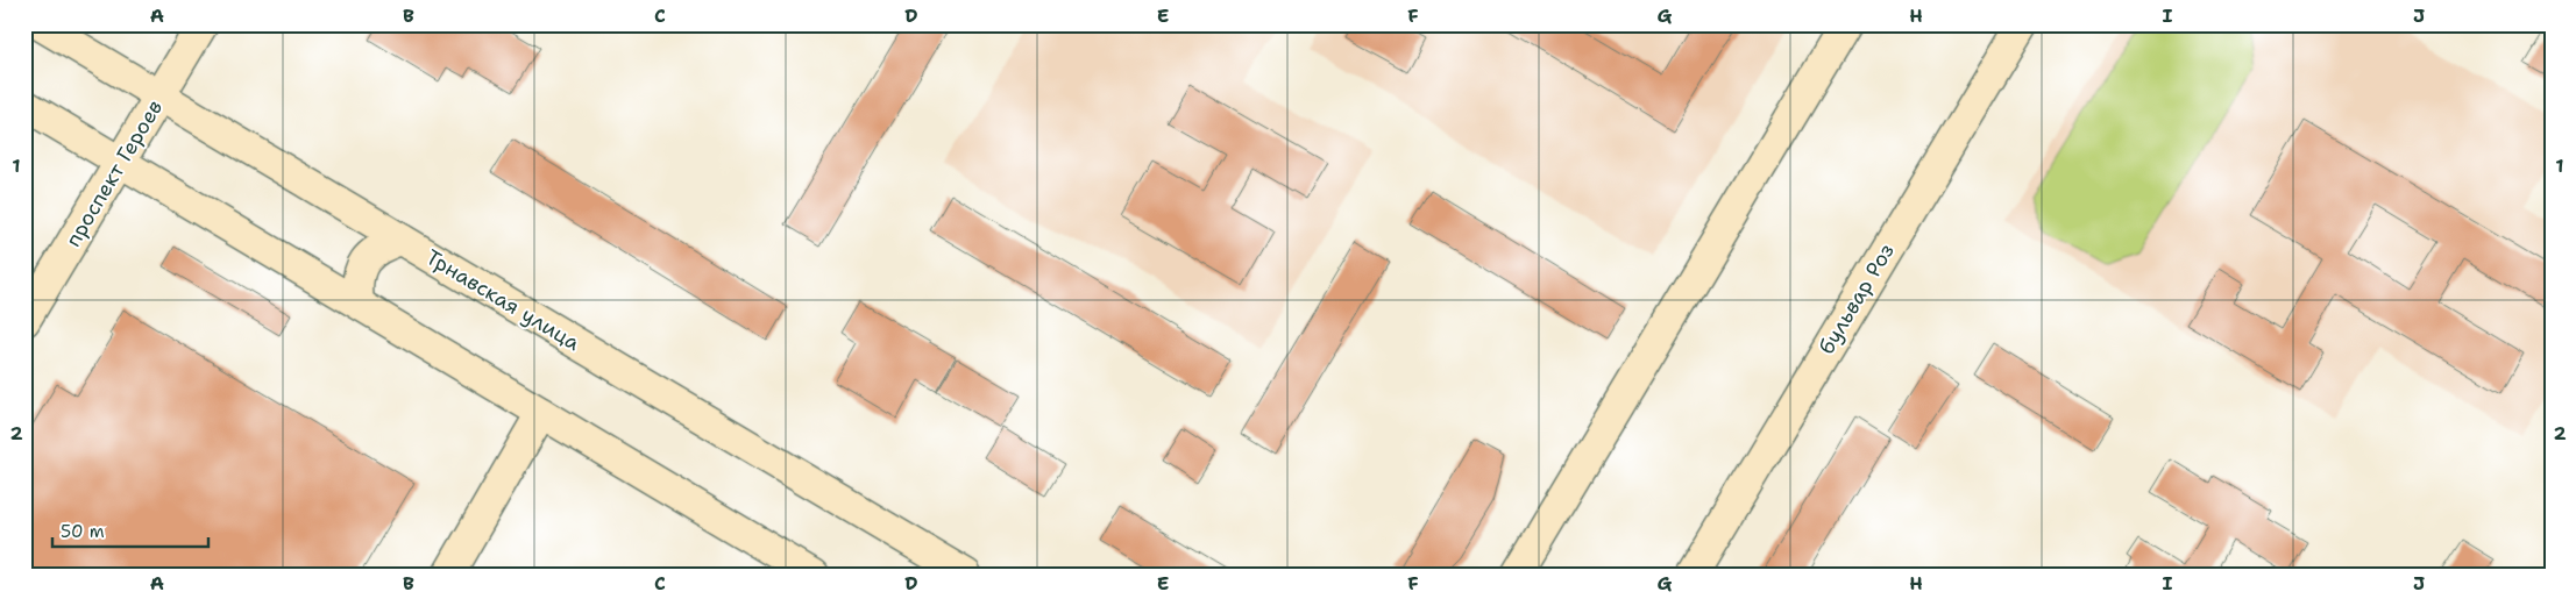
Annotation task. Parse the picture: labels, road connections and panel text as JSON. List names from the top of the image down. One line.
{"streets":{"main road":["проспект Героев","бульвар Роз","Трнавская улица"]},"crossings":[["проспект Героев","Трнавская улица"]],"scale_bar":"50 m","grid":{"columns":["A","B","C","D","E","F","G","H","I","J"],"rows":["1","2"]}}
